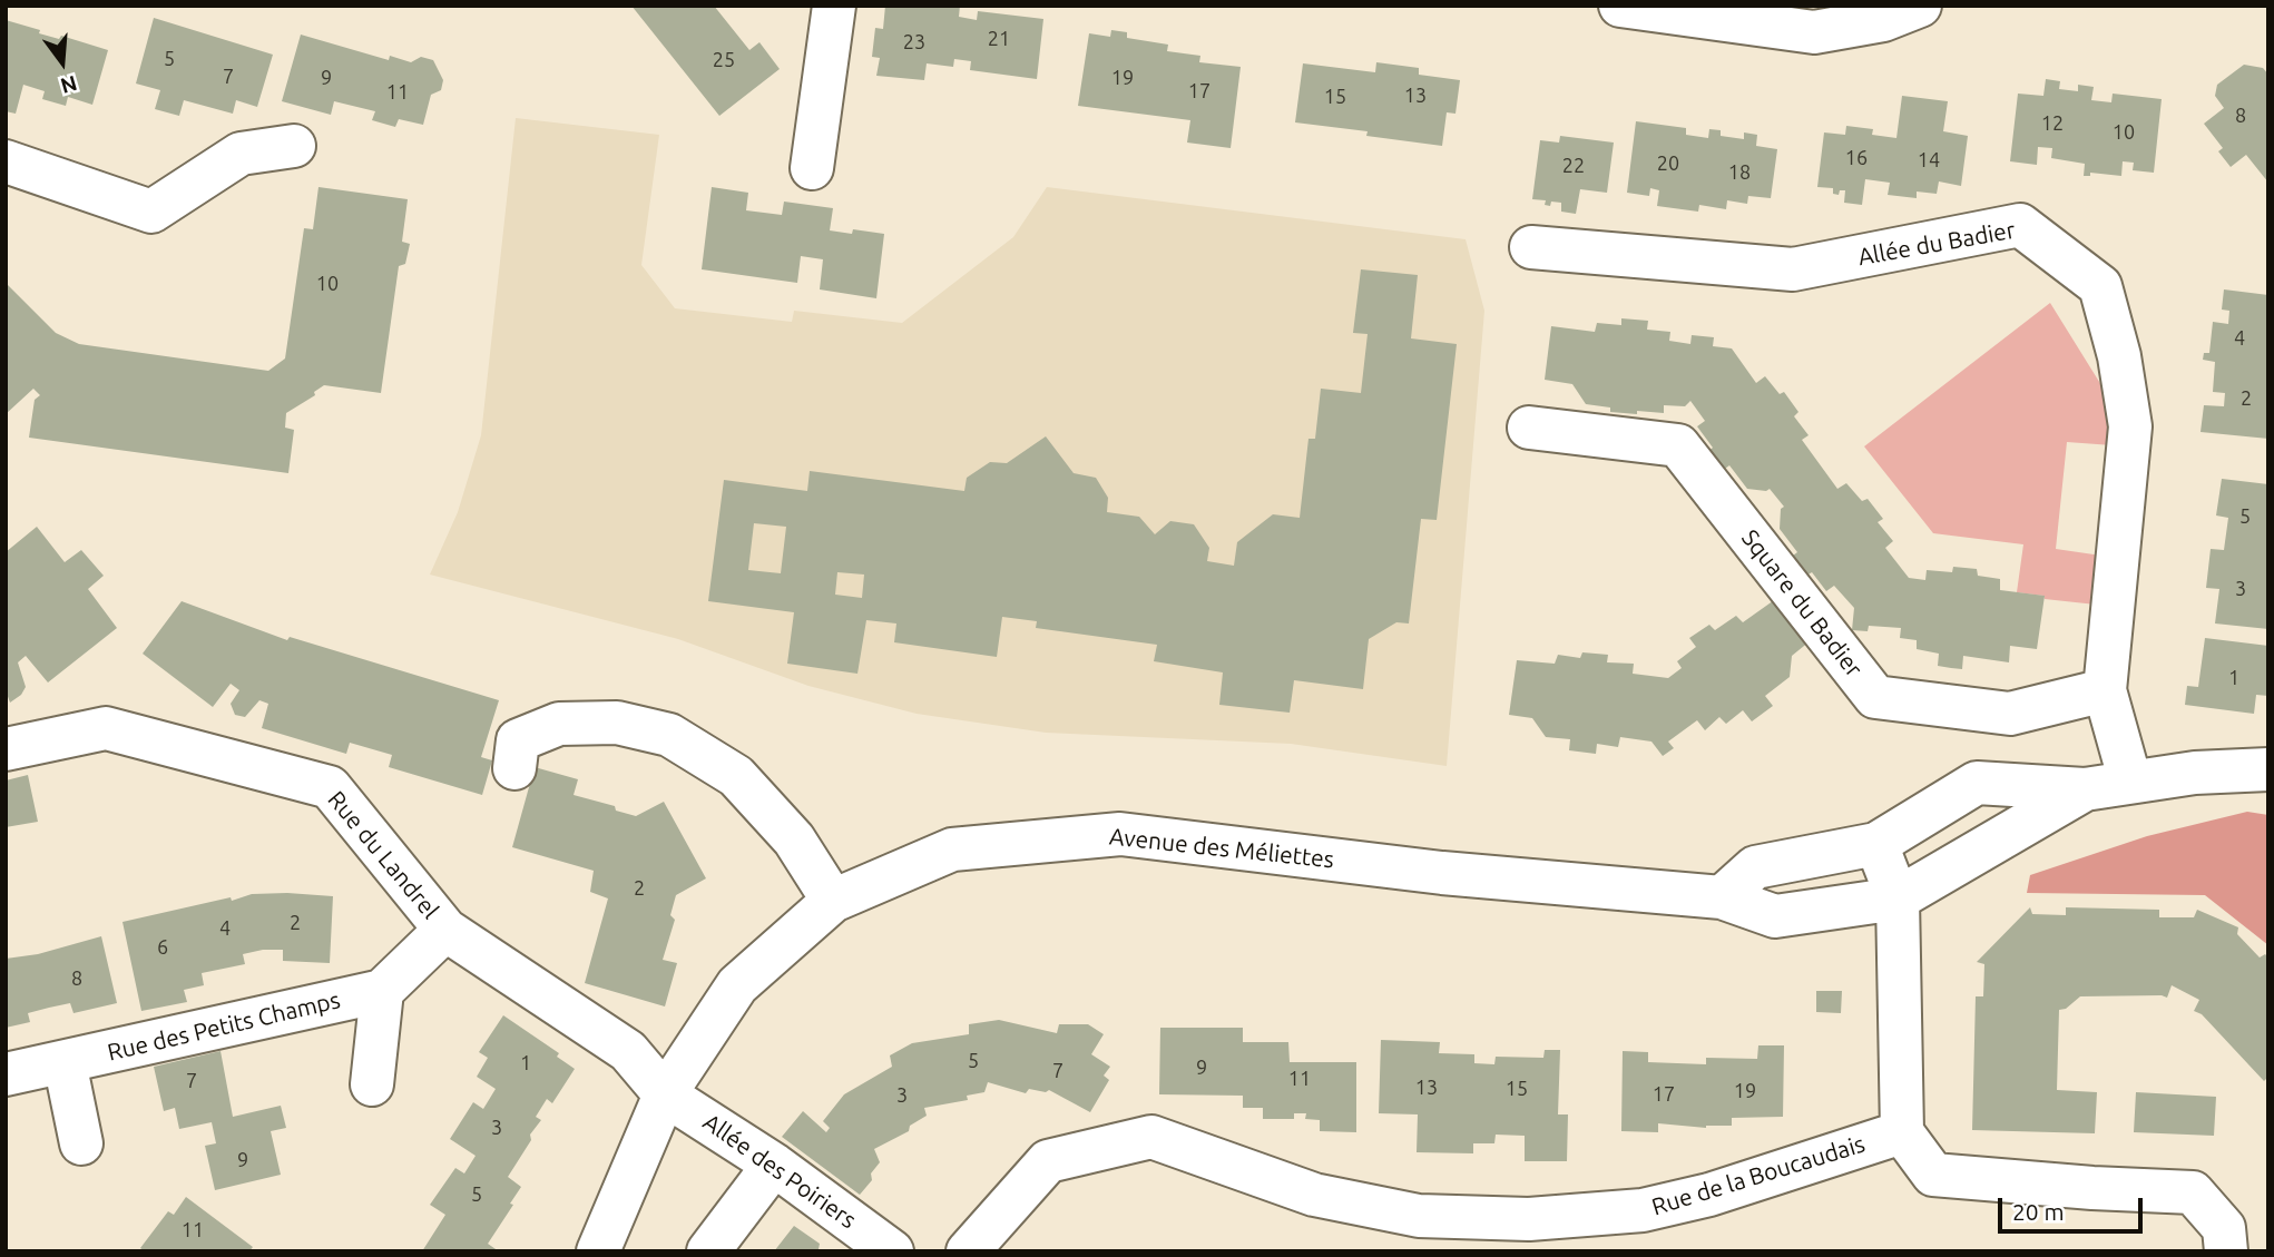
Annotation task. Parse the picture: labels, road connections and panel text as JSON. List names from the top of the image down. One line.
{"streets":{"street":["Allée du Badier","Square du Badier","Avenue des Méliettes","Rue du Landrel","Rue des Petits Champs","Allée des Poiriers","Rue de la Boucaudais"]},"crossings":[["Allée du Badier","Square du Badier"],["Allée du Badier","Avenue des Méliettes"],["Avenue des Méliettes","Rue du Landrel"],["Avenue des Méliettes","Allée des Poiriers"],["Rue du Landrel","Allée des Poiriers"]],"house_numbers":["21","23","5","25","7","9","19","17","11","13","15","8","12","10","16","14","20","22","18","10","4","2","5","3","1","2","2","4","6","8","5","1","9","7","11","7","13","15","19","17","3","3","9","5","11"],"scale_bar":"20 m","north":"bottom"}
